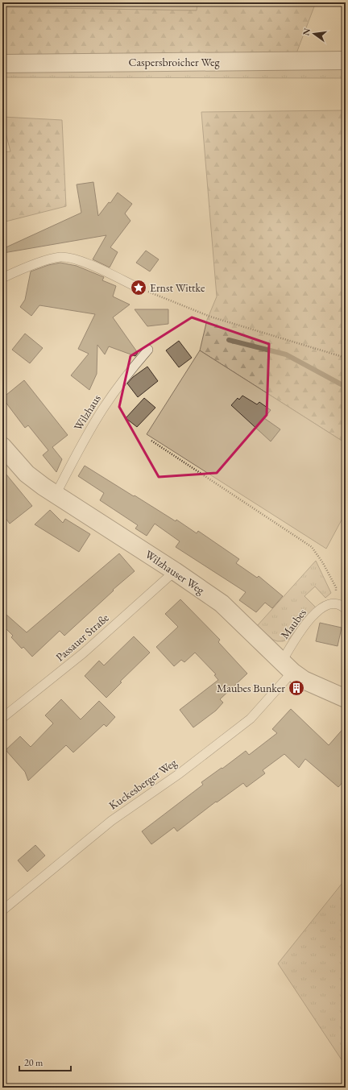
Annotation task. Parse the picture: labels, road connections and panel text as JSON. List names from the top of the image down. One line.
{"streets":{"street":["Caspersbroicher Weg","Wilzhauser Weg"],"lane":["Wilzhaus","Maubes","Passauer Straße","Kuckesberger Weg"]},"crossings":[["Wilzhaus","Wilzhauser Weg"],["Wilzhauser Weg","Maubes"],["Wilzhauser Weg","Passauer Straße"],["Wilzhauser Weg","Kuckesberger Weg"],["Maubes","Kuckesberger Weg"]],"places":{"place":["Ernst Wittke"],"building":["Maubes Bunker"]},"scale_bar":"20 m","north":"left"}
